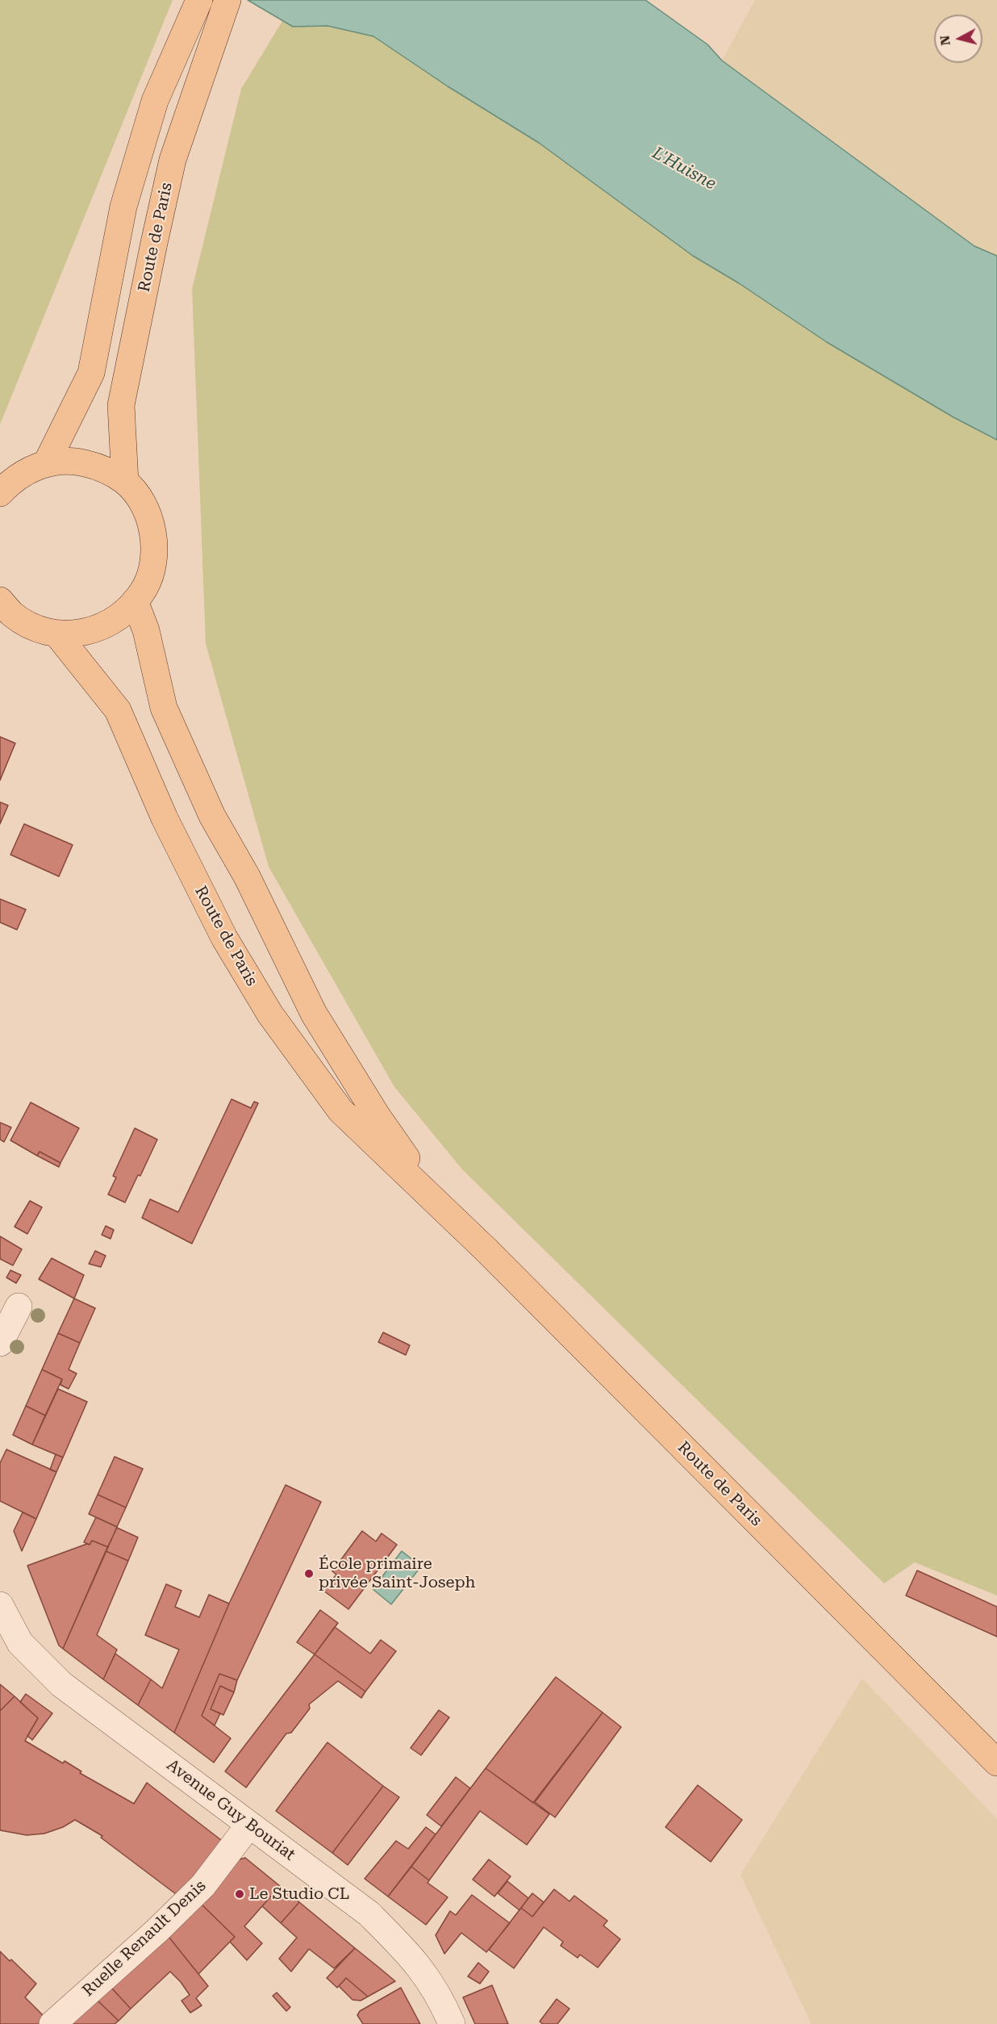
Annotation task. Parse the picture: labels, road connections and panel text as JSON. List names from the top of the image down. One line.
{"streets":{"main road":["Route de Paris"],"street":["Avenue Guy Bouriat","Ruelle Renault Denis"]},"crossings":[["Avenue Guy Bouriat","Ruelle Renault Denis"]],"water":["L'Huisne"],"places":["École primaire privée Saint-Joseph","Le Studio CL"],"north":"left"}
